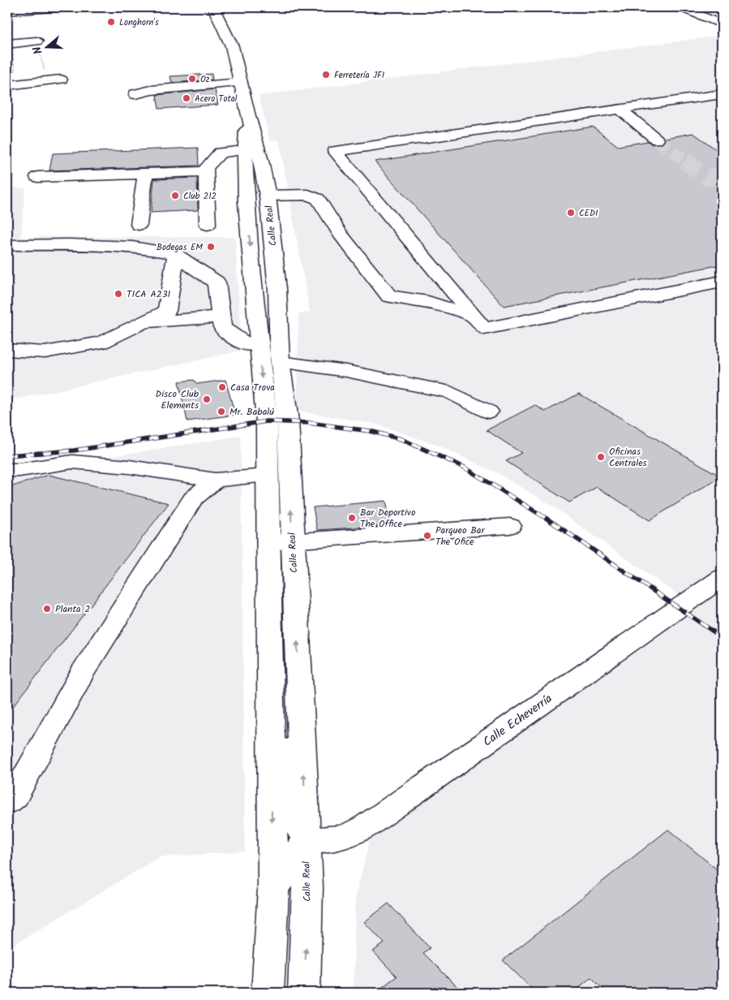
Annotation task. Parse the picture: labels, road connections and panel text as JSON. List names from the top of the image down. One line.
{"streets":{"main road":["Calle Real","Calle Echeverría"]},"crossings":[["Calle Real","Calle Echeverría"]],"places":["Longhorn's","Ferretería JFI","Oz","Acero Total","Club 212","CEDI","Bodegas EM","TICA A231","Casa Trova","Disco Club Elements","Mr. Babalú","Oficinas Centrales","Bar Deportivo The Office","Parqueo Bar The Ofice","Planta 2"],"north":"left"}
